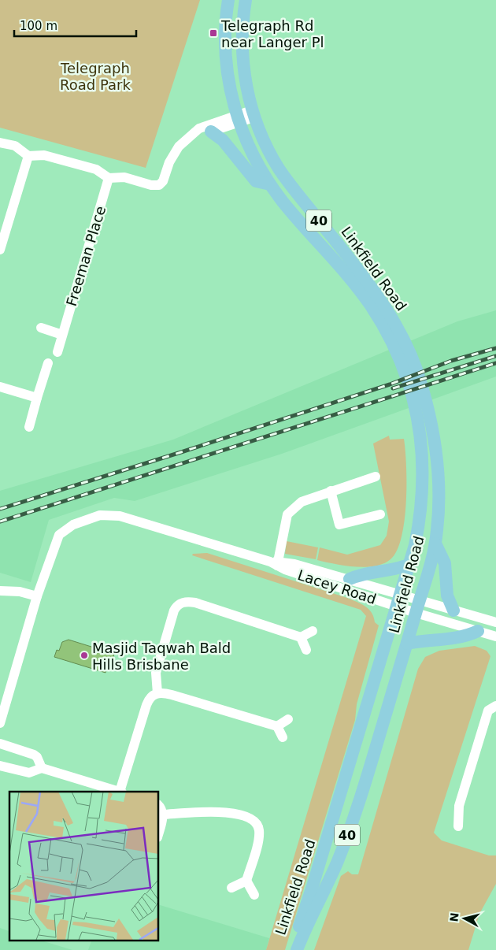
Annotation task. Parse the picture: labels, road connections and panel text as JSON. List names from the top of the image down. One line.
{"streets":{"main road":["40","Linkfield Road"],"street":["Freeman Place","Lacey Road"]},"crossings":[["40","Linkfield Road"],["Linkfield Road","Lacey Road"]],"parks":["Telegraph Road Park"],"places":{"transit":["Telegraph Rd near Langer Pl"],"other":["Masjid Taqwah Bald Hills Brisbane"]},"scale_bar":"100 m","north":"left"}
